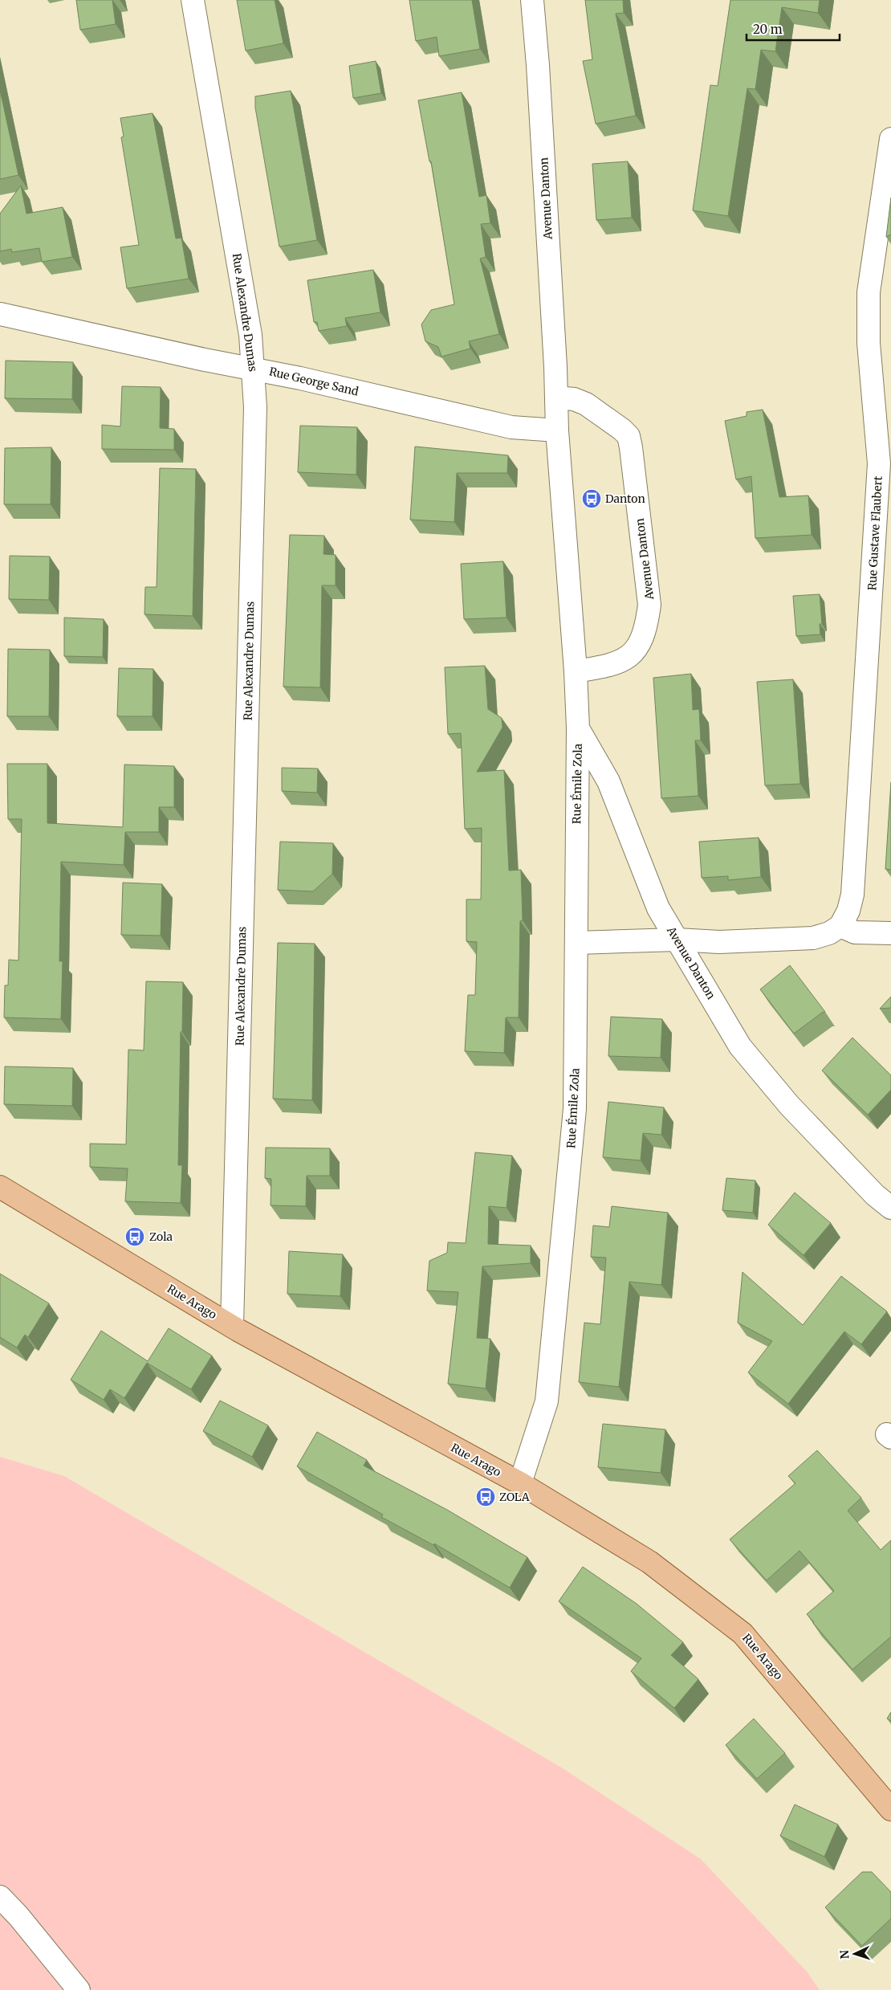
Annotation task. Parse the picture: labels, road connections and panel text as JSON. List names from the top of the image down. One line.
{"streets":{"main road":["Rue Arago"],"street":["Avenue Danton","Rue Alexandre Dumas","Rue George Sand","Rue Gustave Flaubert","Rue Émile Zola"]},"crossings":[["Avenue Danton","Rue George Sand"],["Avenue Danton","Rue Émile Zola"],["Rue Alexandre Dumas","Rue George Sand"],["Rue Alexandre Dumas","Rue Arago"],["Rue Émile Zola","Rue Arago"]],"places":{"bus stop":["Danton","Zola","ZOLA"]},"scale_bar":"20 m","north":"left"}
